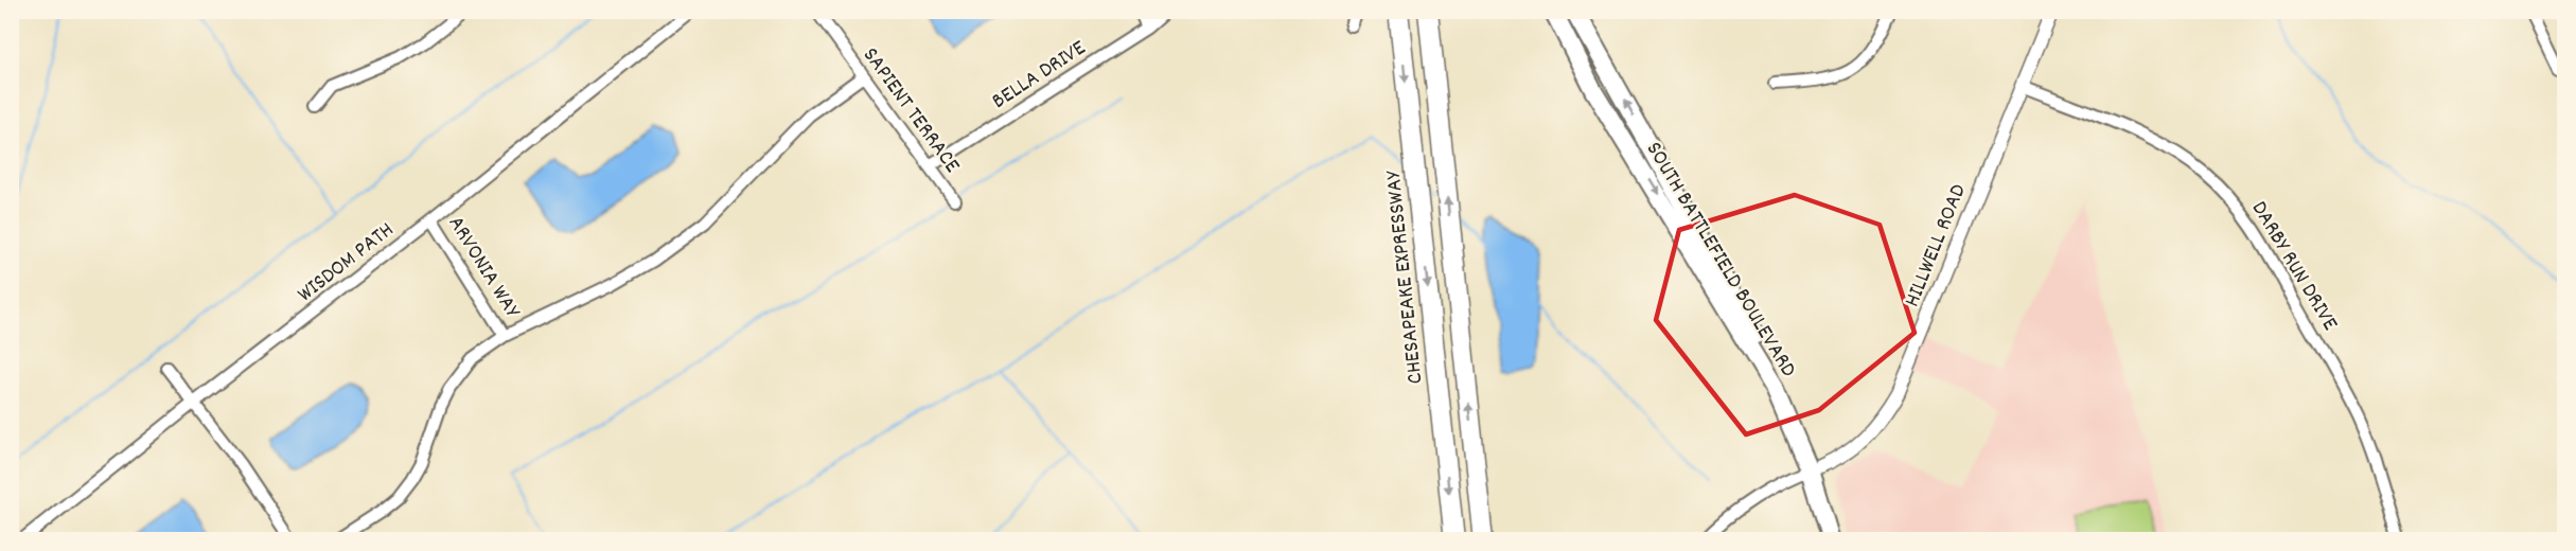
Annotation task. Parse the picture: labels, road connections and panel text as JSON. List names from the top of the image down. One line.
{"streets":{"highway":["CHESAPEAKE EXPRESSWAY"],"main road":["SOUTH BATTLEFIELD BOULEVARD"],"street":["BELLA DRIVE","SAPIENT TERRACE","HILLWELL ROAD","WISDOM PATH","DARBY RUN DRIVE","ARVONIA WAY"]},"crossings":[["BELLA DRIVE","SAPIENT TERRACE"],["HILLWELL ROAD","SOUTH BATTLEFIELD BOULEVARD"],["HILLWELL ROAD","DARBY RUN DRIVE"],["WISDOM PATH","ARVONIA WAY"]]}
